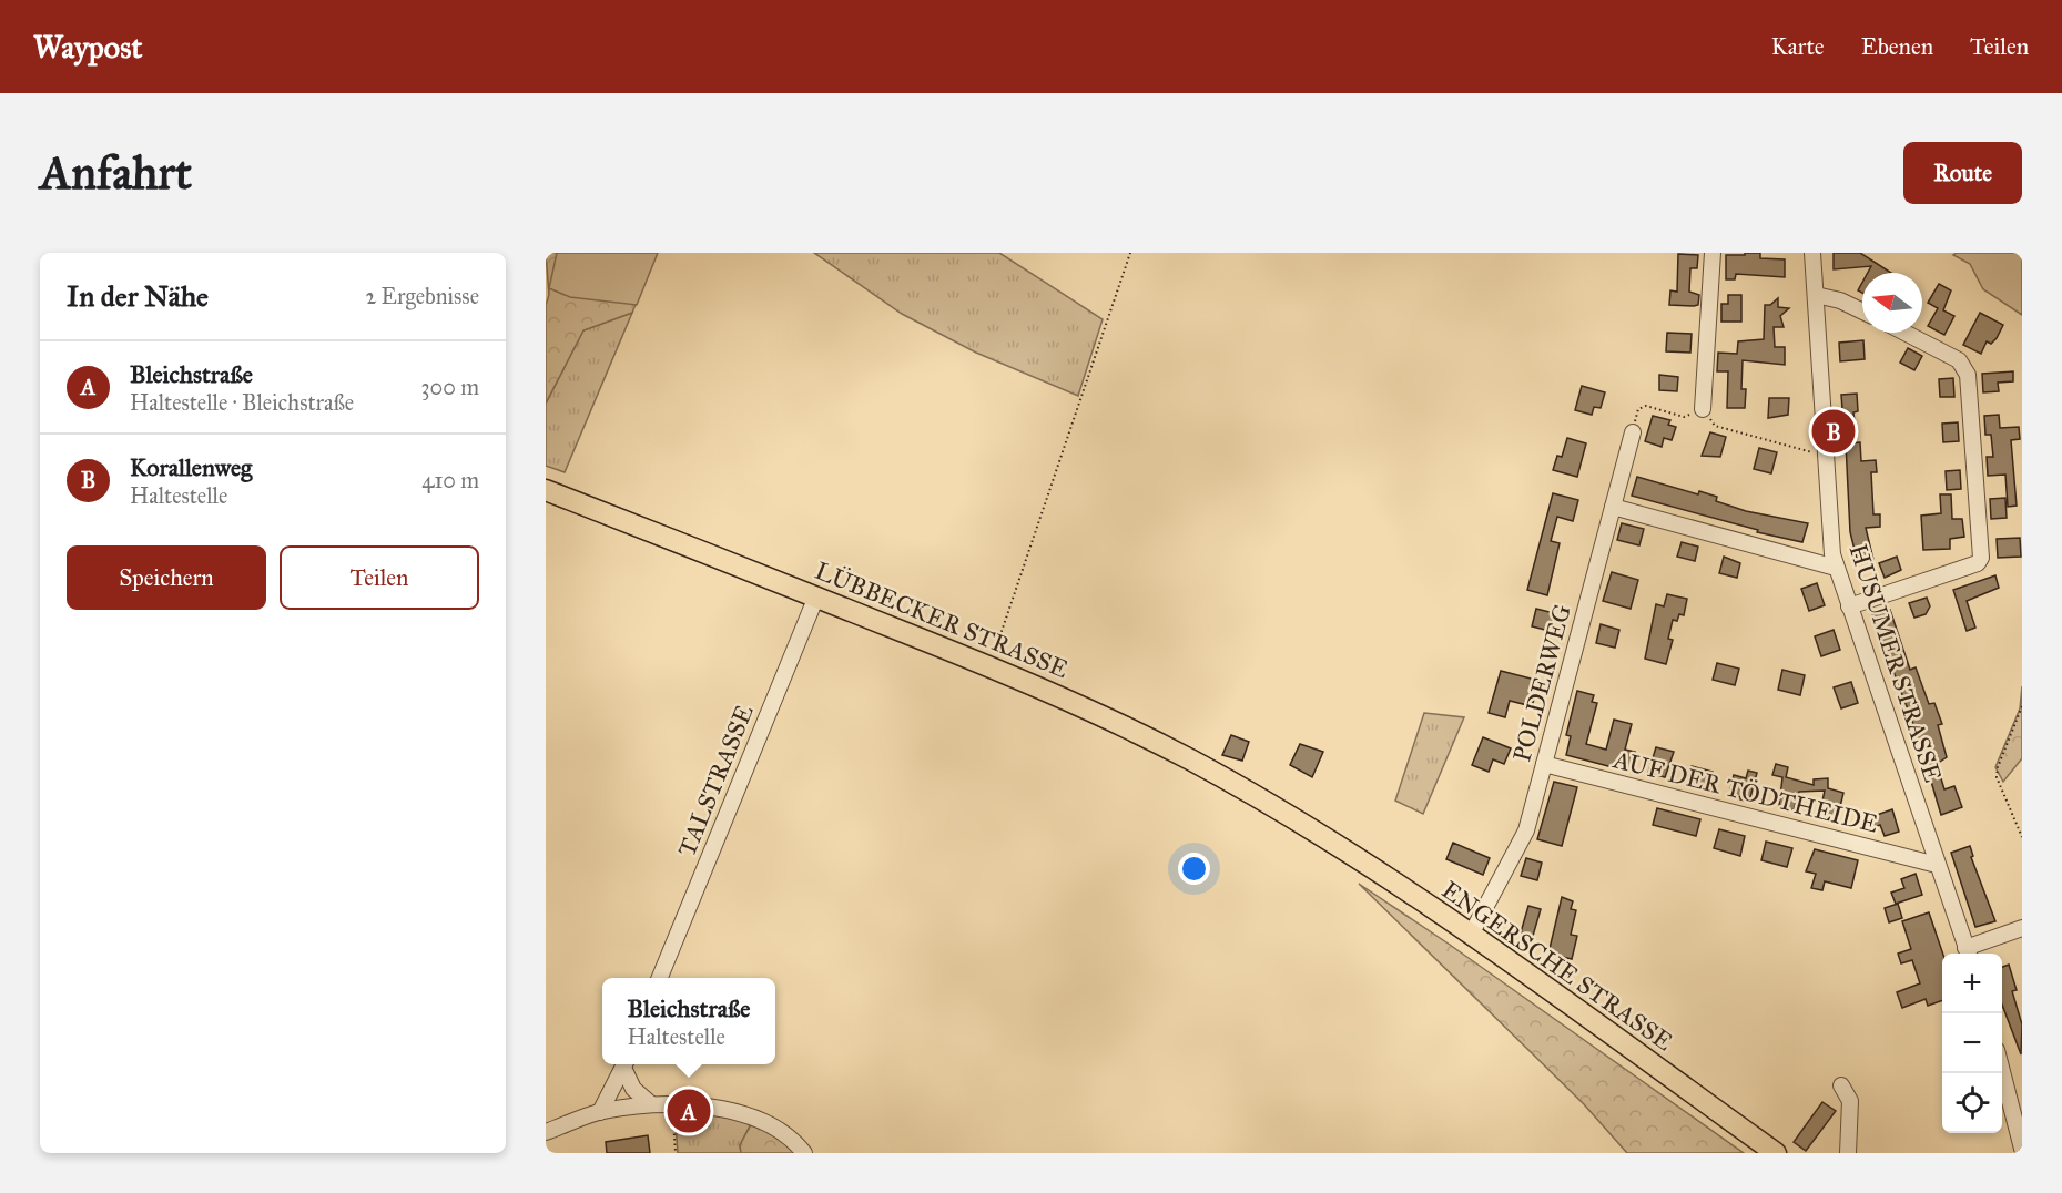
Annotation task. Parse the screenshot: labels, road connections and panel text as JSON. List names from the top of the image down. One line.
{"streets":{"main road":["LÜBBECKER STRASSE","ENGERSCHE STRASSE"],"street":["HUSUMER STRASSE","POLDERWEG","TALSTRASSE","AUF DER TÖDTHEIDE"]},"crossings":[["LÜBBECKER STRASSE","TALSTRASSE"],["LÜBBECKER STRASSE","ENGERSCHE STRASSE"],["HUSUMER STRASSE","AUF DER TÖDTHEIDE"],["POLDERWEG","AUF DER TÖDTHEIDE"],["POLDERWEG","ENGERSCHE STRASSE"]],"north":"left","page":{"header":"Waypost","nav":["Karte","Ebenen","Teilen"],"buttons":["Route",["Speichern","Teilen"]],"title":"Anfahrt","heading":["In der Nähe","2 Ergebnisse"],"list":[{"mark":"A","name":"Bleichstraße","note":"Haltestelle · Bleichstraße","value":"300 m"},{"mark":"B","name":"Korallenweg","note":"Haltestelle","value":"410 m"}],"pins":["B","A"],"map_buttons":["+","−"],"popup":["Bleichstraße","Haltestelle"]}}
